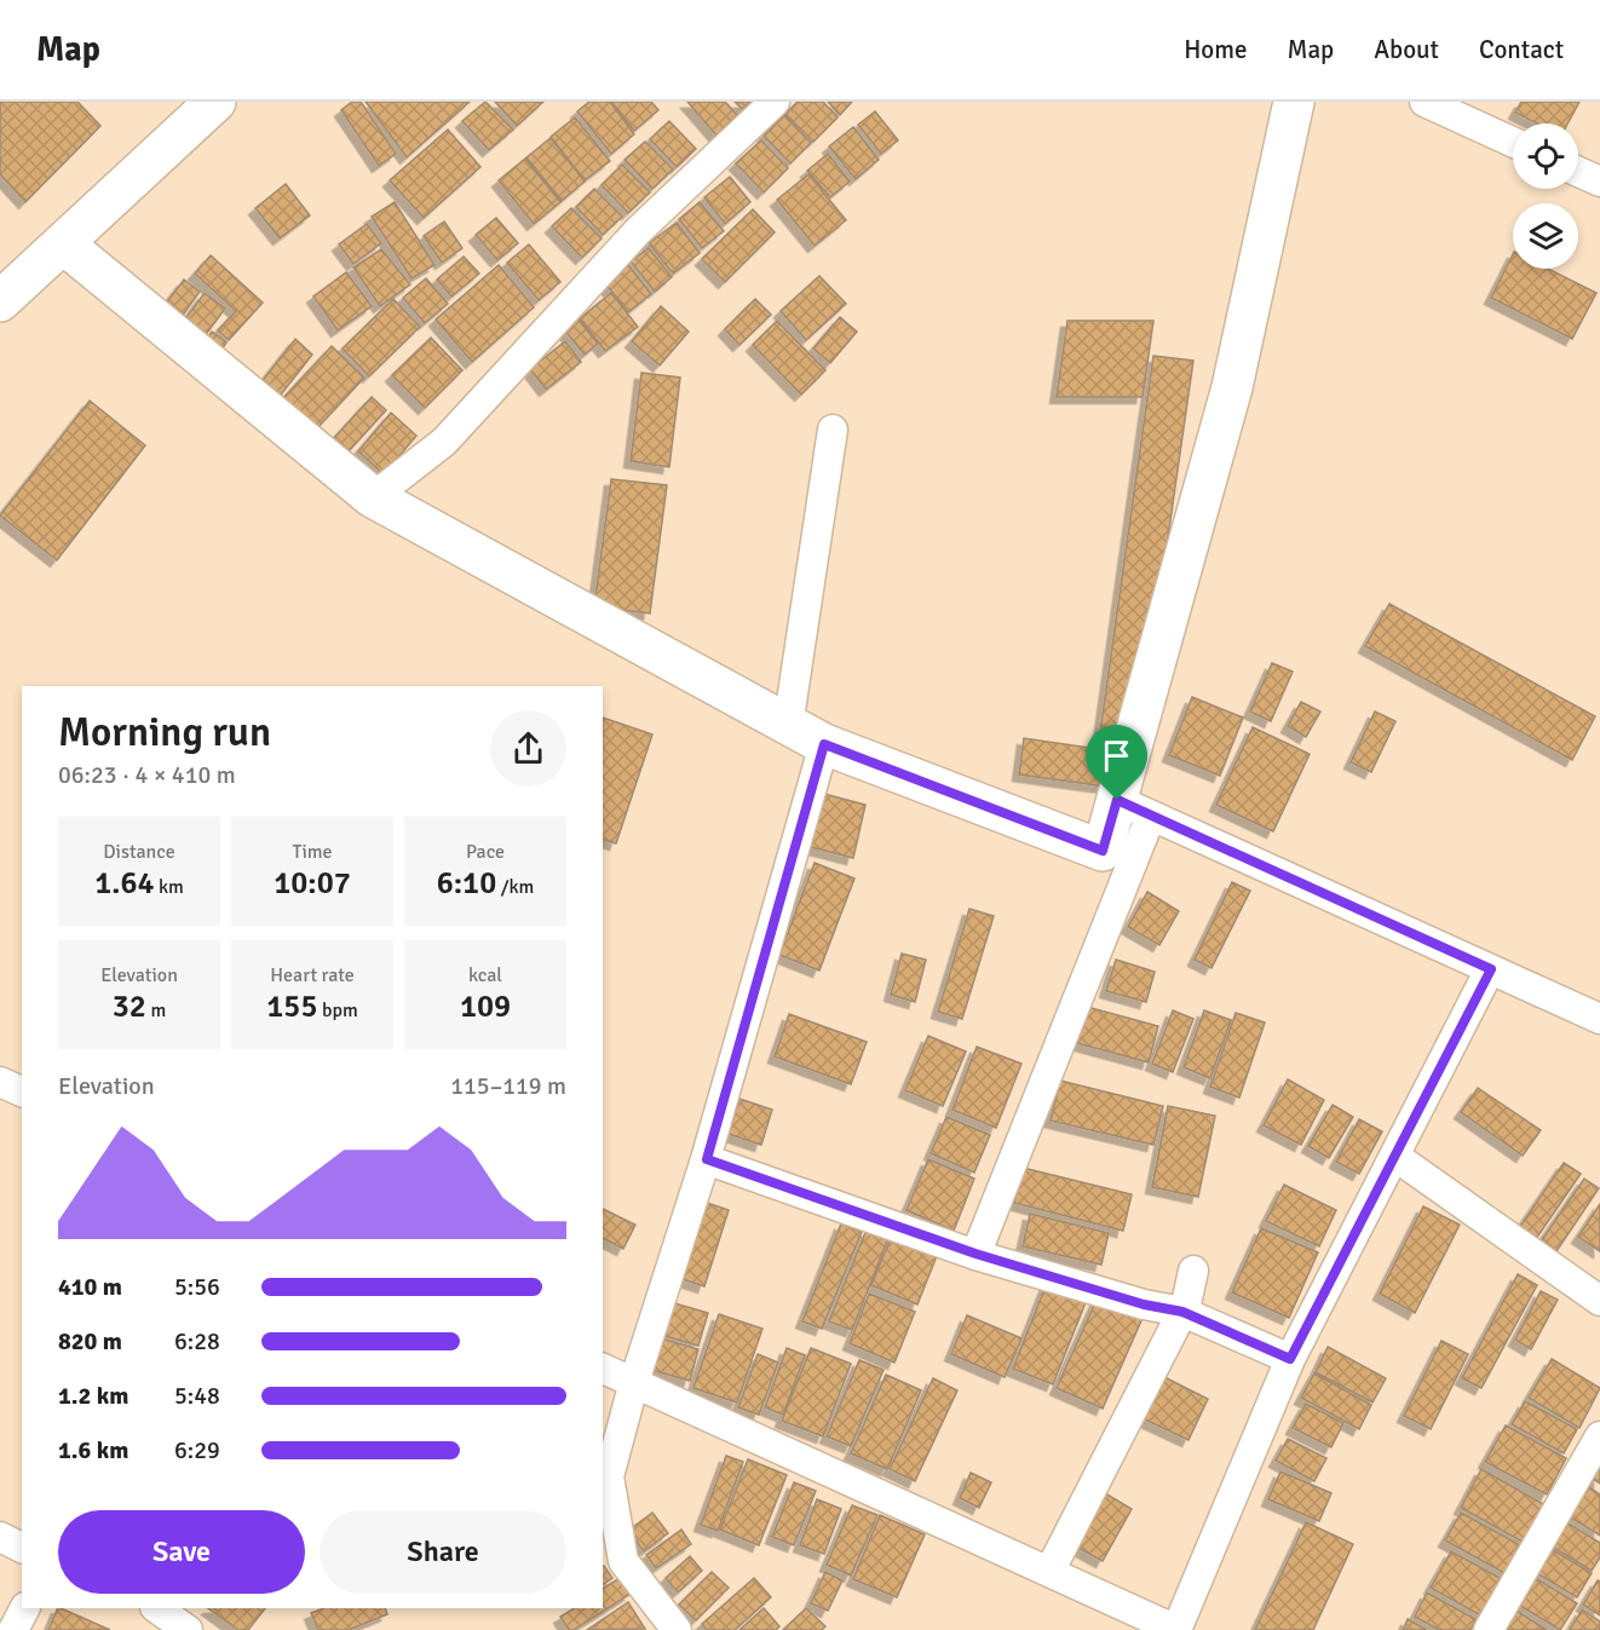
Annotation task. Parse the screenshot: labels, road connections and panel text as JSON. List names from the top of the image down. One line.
{"page":{"header":"Map","nav":["Home","Map","About","Contact"],"heading":["Morning run","06:23 · 4 × 410 m"],"stats":[["Distance","1.64 km"],["Time","10:07"],["Pace","6:10 /km"],["Elevation","32 m"],["Heart rate","155 bpm"],["kcal","109"]],"chart":["Elevation","115–119 m"],"list":[{"name":"410 m","note":"5:56"},{"name":"820 m","note":"6:28"},{"name":"1.2 km","note":"5:48"},{"name":"1.6 km","note":"6:29"}],"buttons":["Save","Share"]}}
